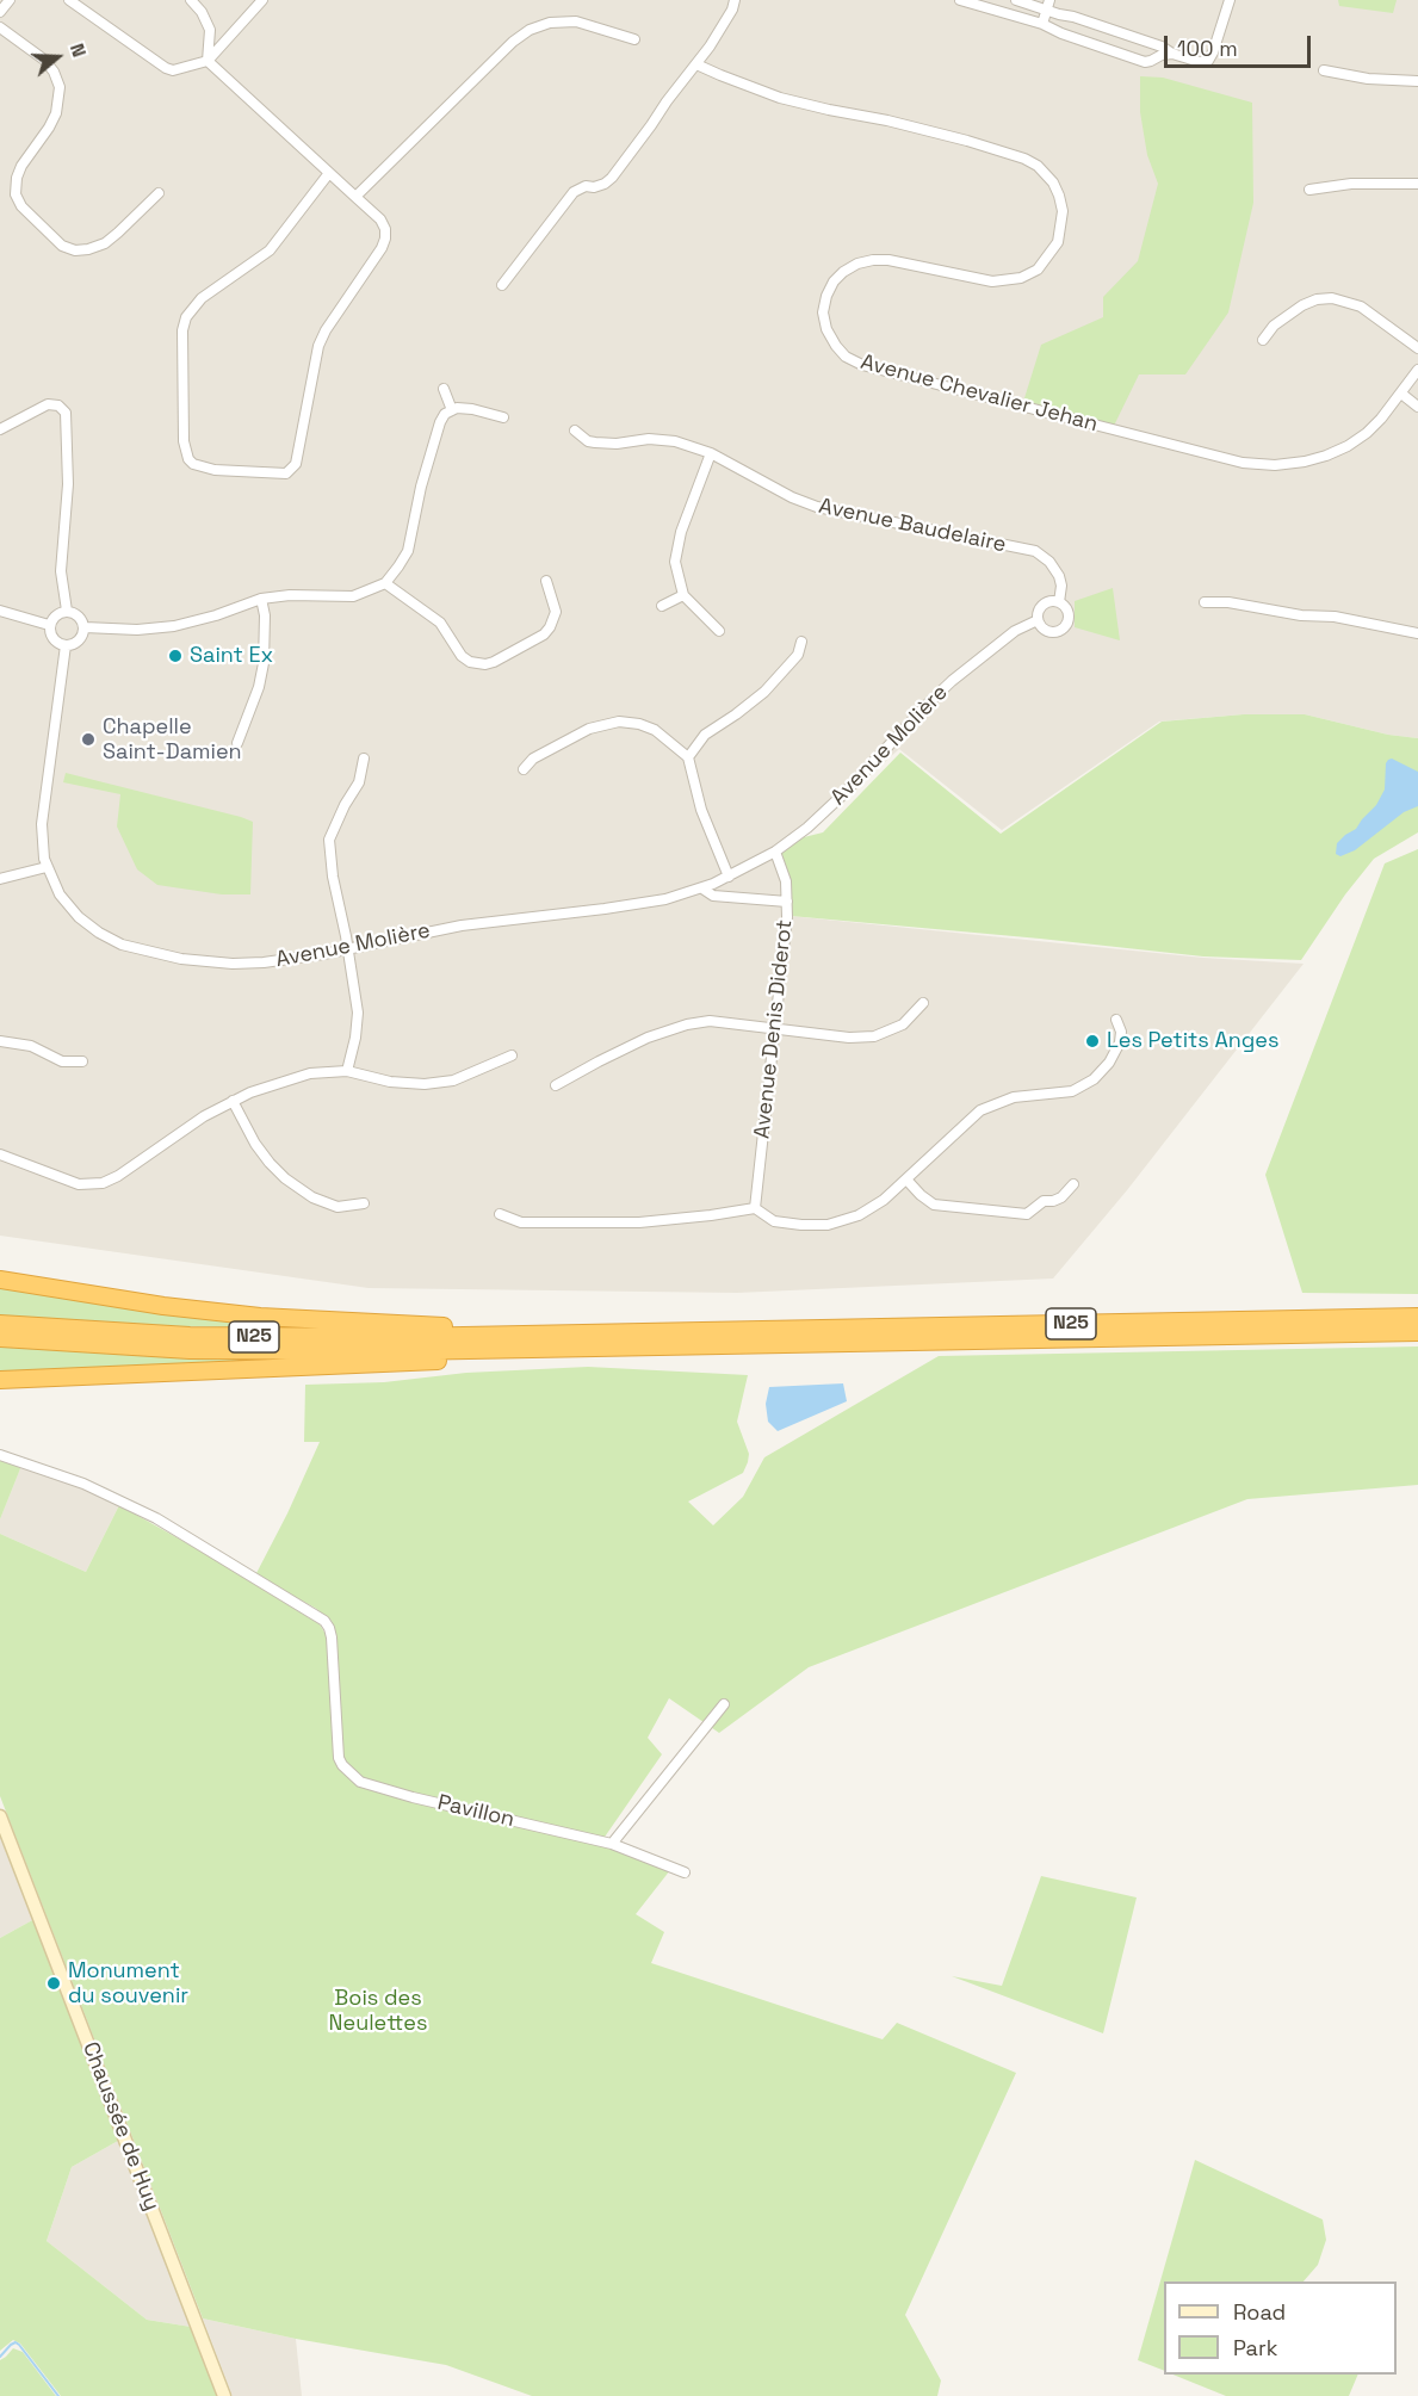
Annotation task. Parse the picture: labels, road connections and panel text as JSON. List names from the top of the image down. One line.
{"streets":{"highway":["N25"],"main road":["Chaussée de Huy"],"street":["Avenue Chevalier Jehan","Avenue Baudelaire","Avenue Molière","Avenue Denis Diderot","Pavillon"]},"crossings":[["Avenue Baudelaire","Avenue Molière"],["Avenue Molière","Avenue Denis Diderot"]],"parks":["Bois des Neulettes"],"places":["Saint Ex","Chapelle Saint-Damien","Les Petits Anges","Monument du souvenir"],"legend":["Road","Park"],"scale_bar":"100 m","north":"right"}
